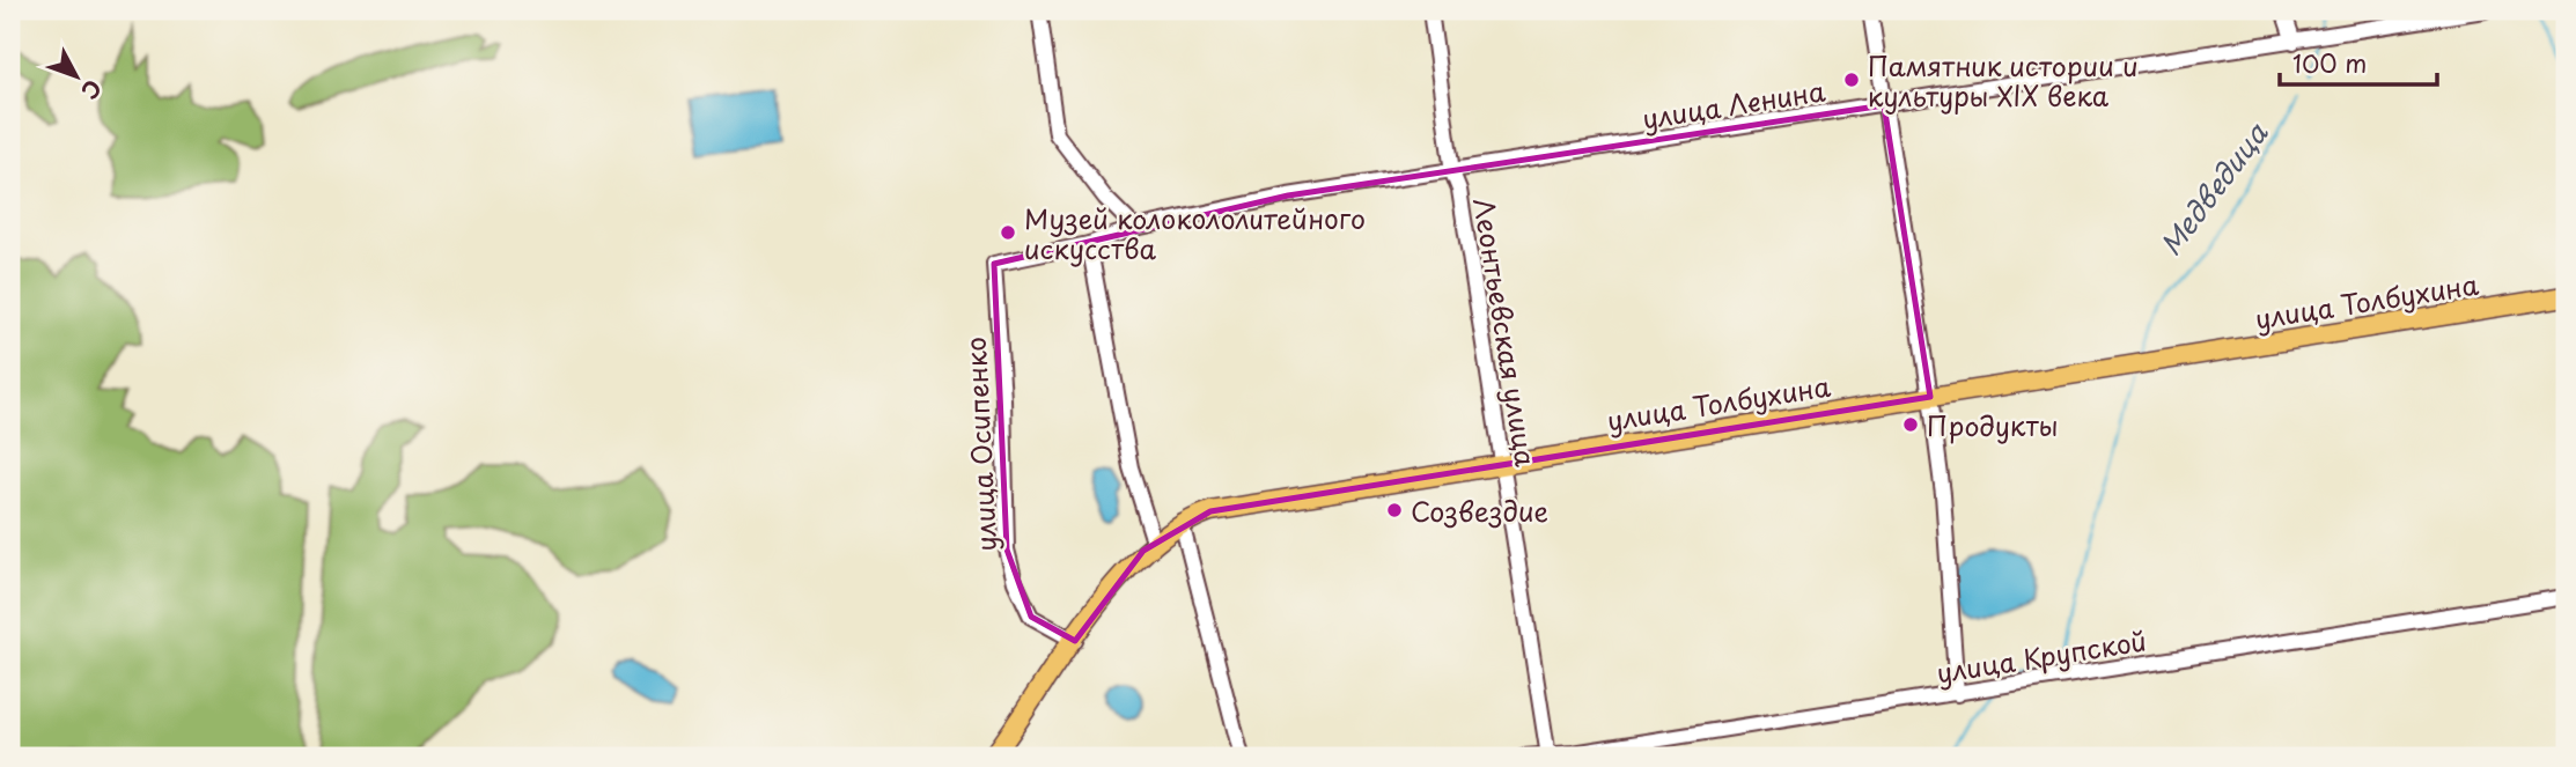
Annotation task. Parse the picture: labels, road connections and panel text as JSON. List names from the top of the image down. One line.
{"streets":{"main road":["улица Толбухина"],"street":["улица Ленина","Леонтьевская улица","улица Осипенко","улица Крупской"]},"crossings":[["улица Ленина","Леонтьевская улица"],["улица Ленина","улица Осипенко"],["улица Толбухина","Леонтьевская улица"],["улица Толбухина","улица Осипенко"],["Леонтьевская улица","улица Крупской"]],"water":["Медведица"],"places":["Памятник истории и культуры XIX века","Музей колокололитейного искусства","Продукты","Созвездие"],"scale_bar":"100 m","north":"bottom right"}
